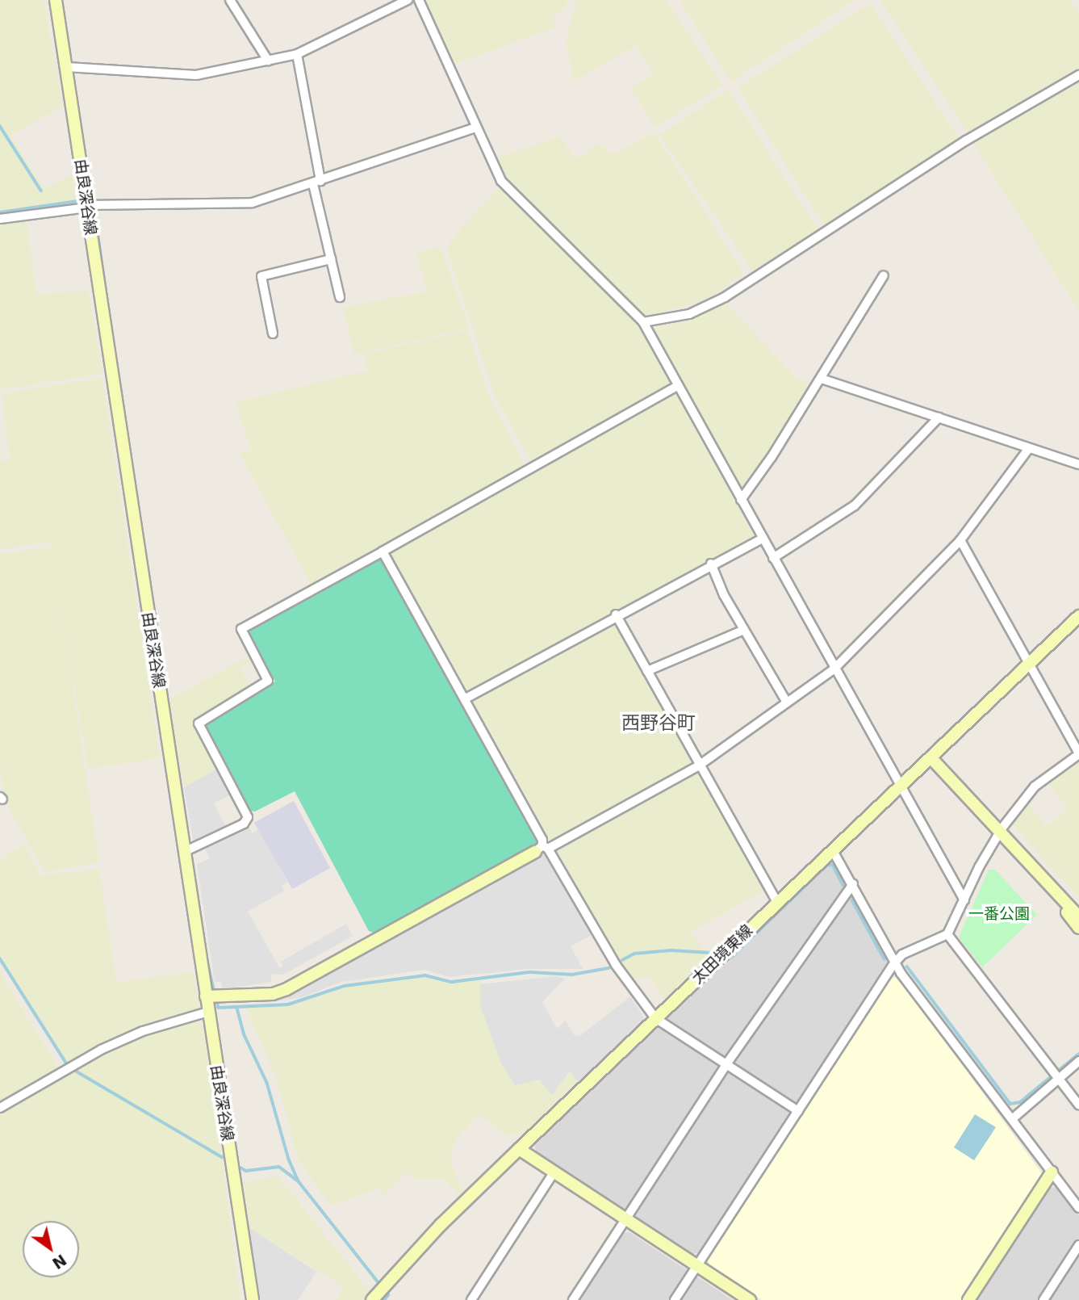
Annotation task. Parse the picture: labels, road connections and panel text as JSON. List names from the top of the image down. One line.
{"streets":{"main road":["由良深谷線","太田境東線"]},"districts":["西野谷町"],"parks":["一番公園"],"north":"bottom right"}
